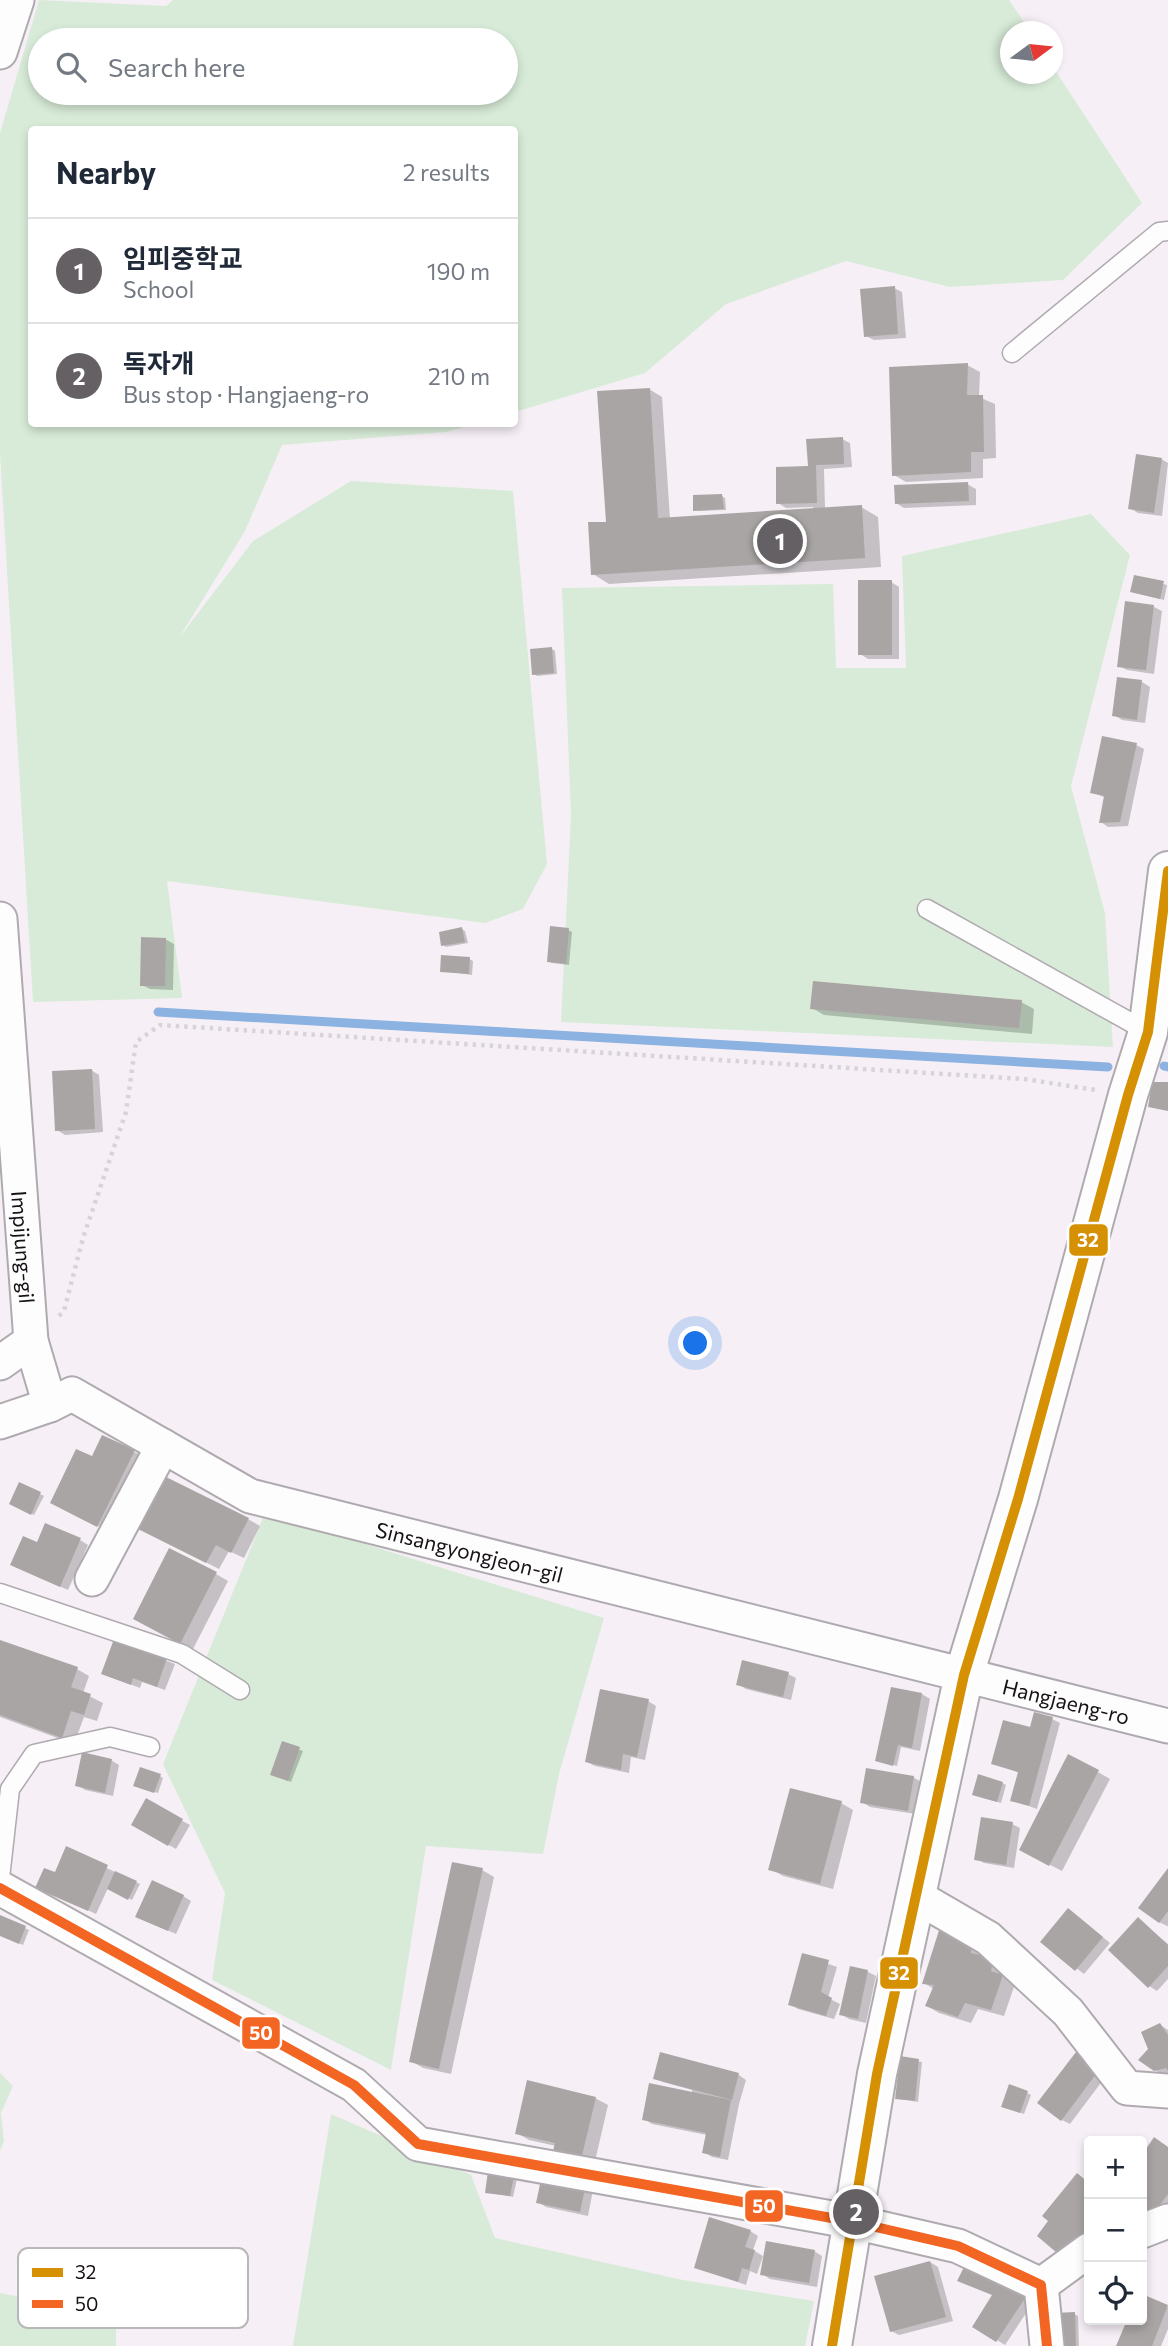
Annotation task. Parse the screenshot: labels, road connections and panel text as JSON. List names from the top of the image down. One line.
{"streets":{"street":["Impijung-gil","Sinsangyongjeon-gil","Hangjaeng-ro"]},"crossings":[["Impijung-gil","Sinsangyongjeon-gil"],["Sinsangyongjeon-gil","Hangjaeng-ro"]],"lines":["transit line 32","transit line 50"],"legend":["32","50"],"north":"right","page":{"search":"Search here","heading":["Nearby","2 results"],"list":[{"mark":"1","name":"임피중학교","note":"School","value":"190 m"},{"mark":"2","name":"독자개","note":"Bus stop · Hangjaeng-ro","value":"210 m"}],"pins":["1","2"],"map_buttons":["+","−"]}}
